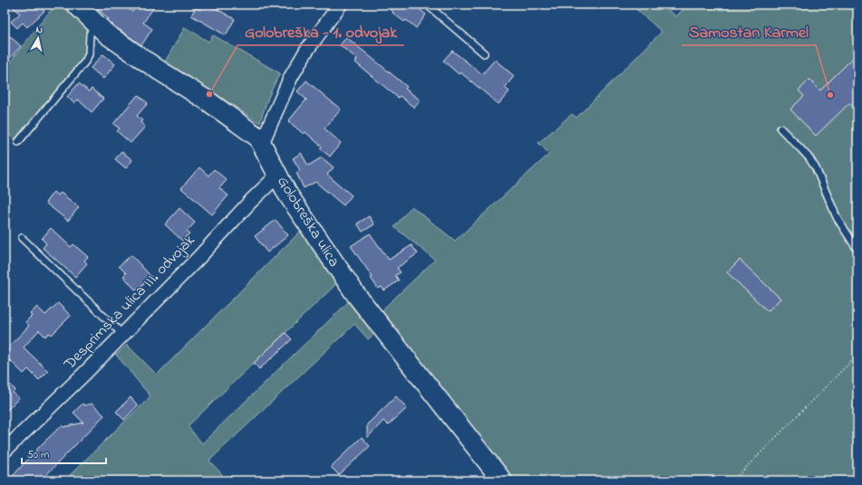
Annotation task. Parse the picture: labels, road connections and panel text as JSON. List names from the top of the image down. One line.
{"streets":{"street":["Golobreška ulica","Desprimska ulica III. odvojak"]},"crossings":[["Golobreška ulica","Desprimska ulica III. odvojak"]],"places":["Golobreška - 1. odvojak","Samostan Karmel"],"scale_bar":"50 m","north":"top"}
